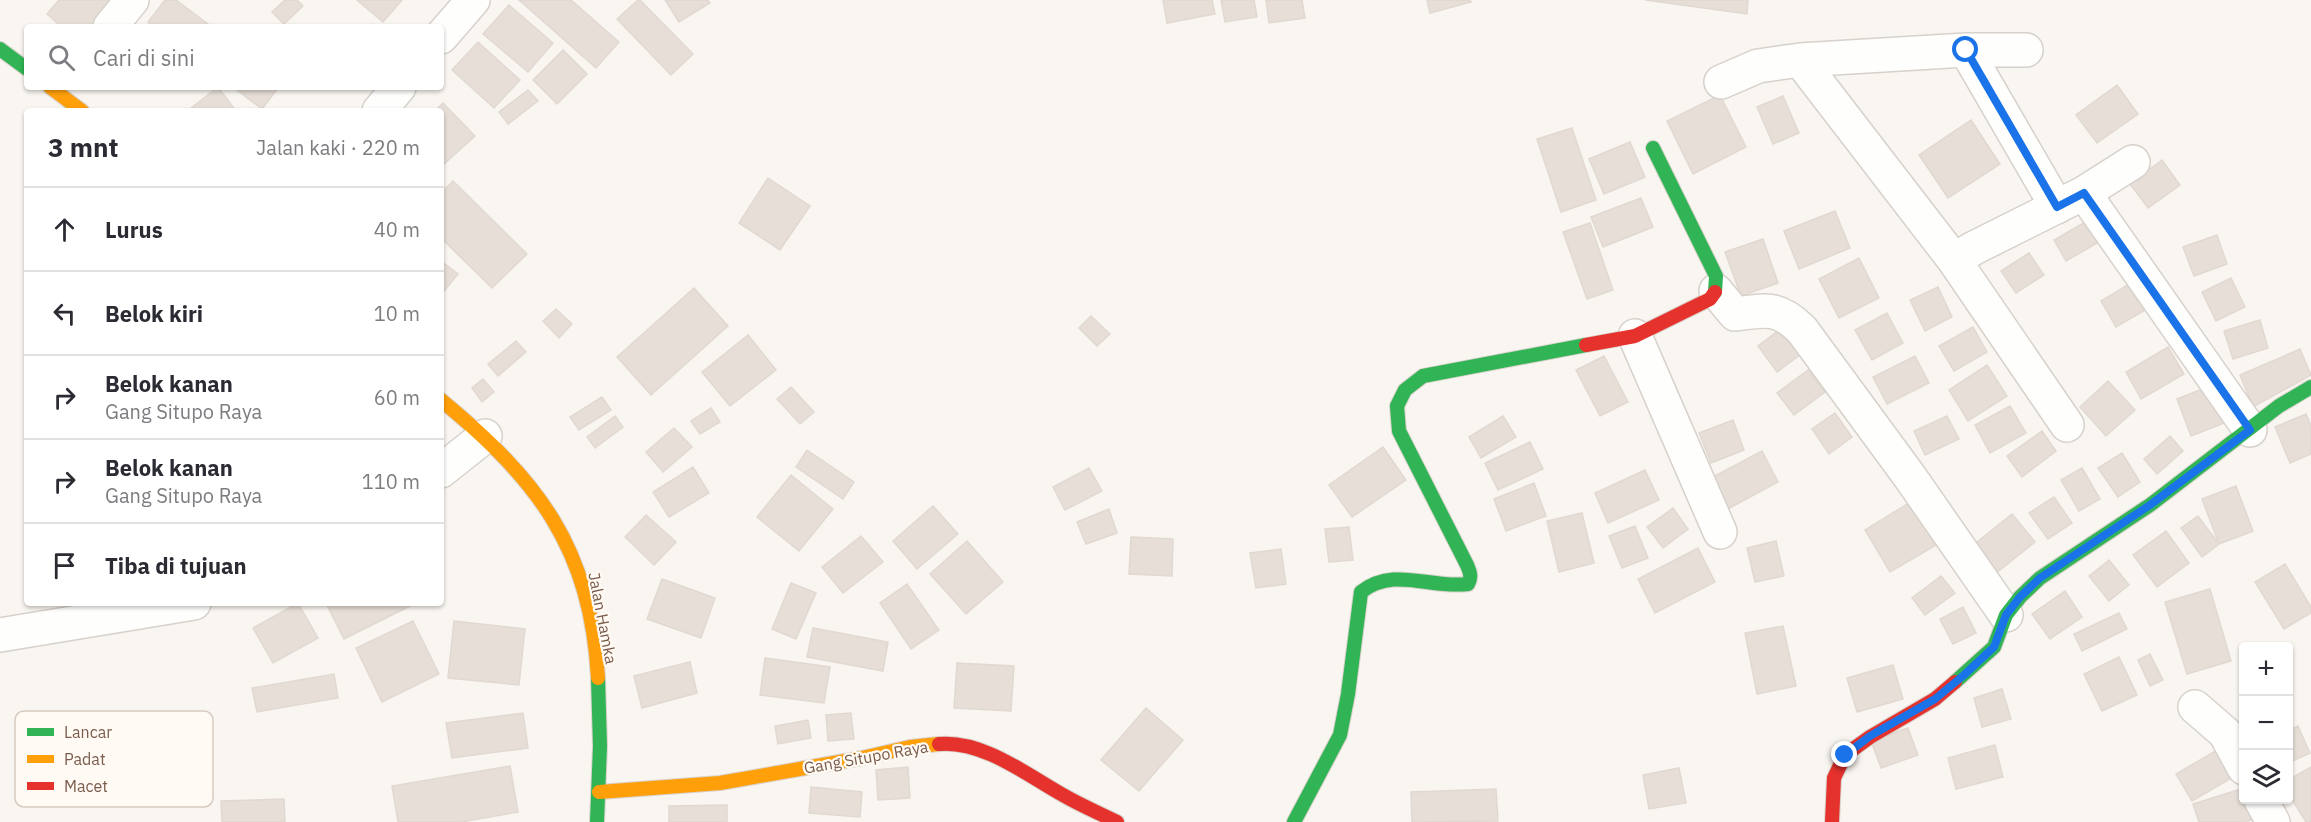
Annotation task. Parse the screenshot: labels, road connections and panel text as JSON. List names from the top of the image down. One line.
{"streets":{"street":["Jalan Hamka","Gang Situpo Raya"]},"crossings":[["Jalan Hamka","Gang Situpo Raya"]],"legend":["Lancar","Padat","Macet"],"page":{"search":"Cari di sini","heading":["3 mnt","Jalan kaki · 220 m"],"list":[["Lurus","40 m"],["Belok kiri","10 m"],["Belok kanan","Gang Situpo Raya","60 m"],["Belok kanan","Gang Situpo Raya","110 m"],"Tiba di tujuan"],"map_buttons":["+","−"]}}
